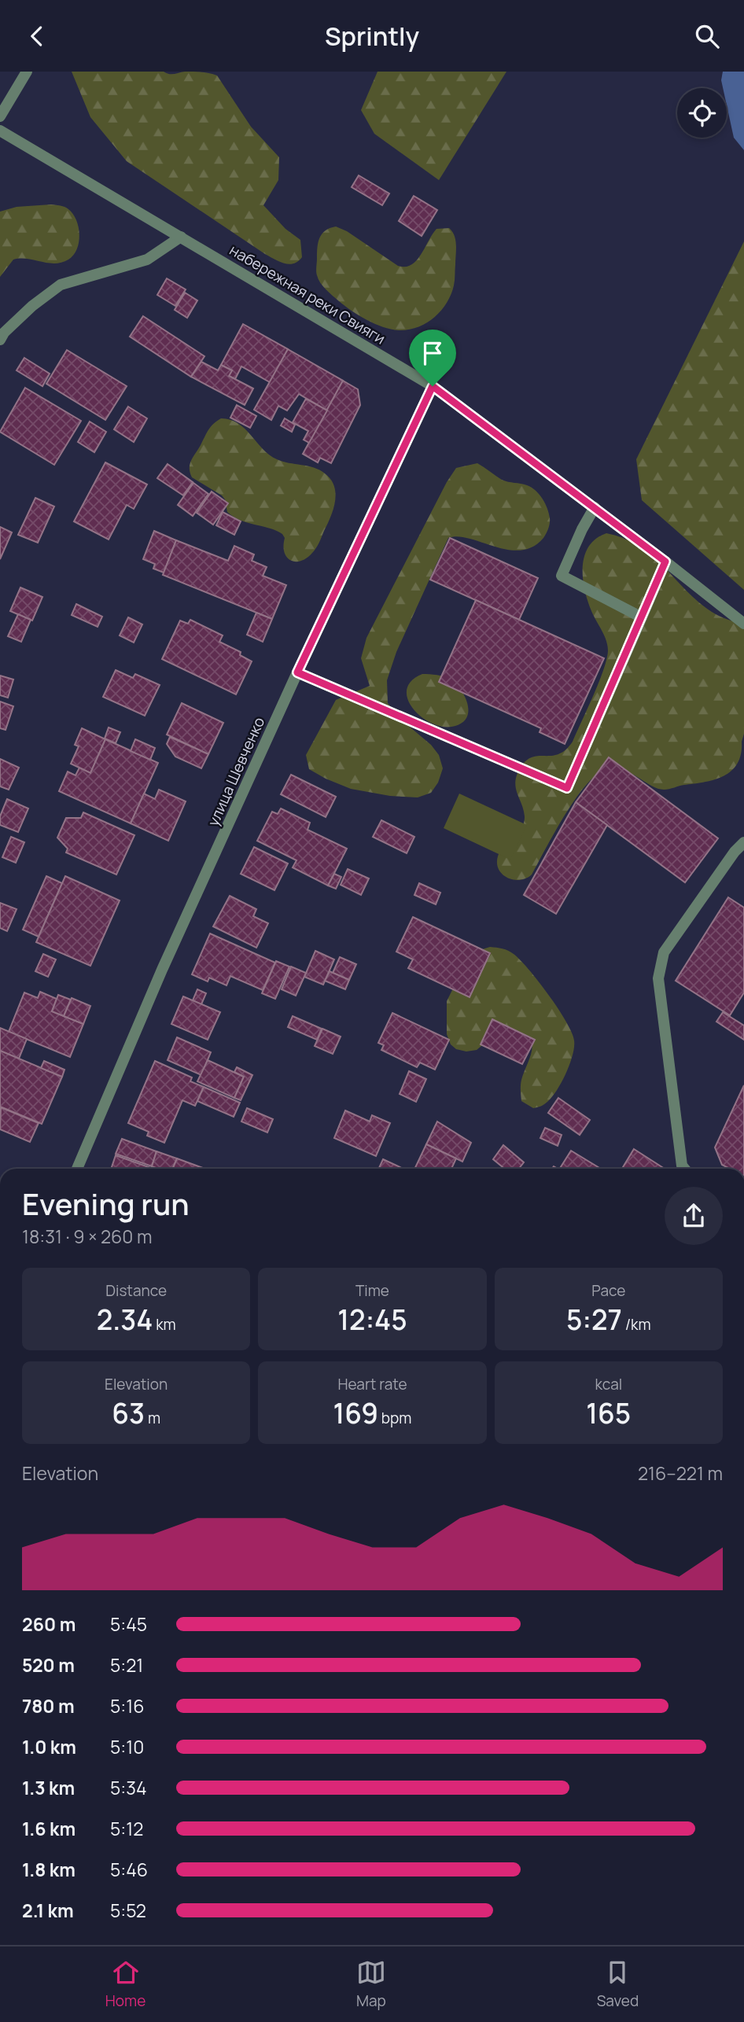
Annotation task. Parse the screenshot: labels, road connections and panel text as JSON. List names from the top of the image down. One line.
{"streets":{"street":["набережная реки Свияги","улица Шевченко"]},"crossings":[["набережная реки Свияги","улица Шевченко"]],"page":{"header":"Sprintly","heading":["Evening run","18:31 · 9 × 260 m"],"stats":[["Distance","2.34 km"],["Time","12:45"],["Pace","5:27 /km"],["Elevation","63 m"],["Heart rate","169 bpm"],["kcal","165"]],"chart":["Elevation","216–221 m"],"list":[{"name":"260 m","note":"5:45"},{"name":"520 m","note":"5:21"},{"name":"780 m","note":"5:16"},{"name":"1.0 km","note":"5:10"},{"name":"1.3 km","note":"5:34"},{"name":"1.6 km","note":"5:12"},{"name":"1.8 km","note":"5:46"},{"name":"2.1 km","note":"5:52"}],"tabs":["Home","Map","Saved"]}}
